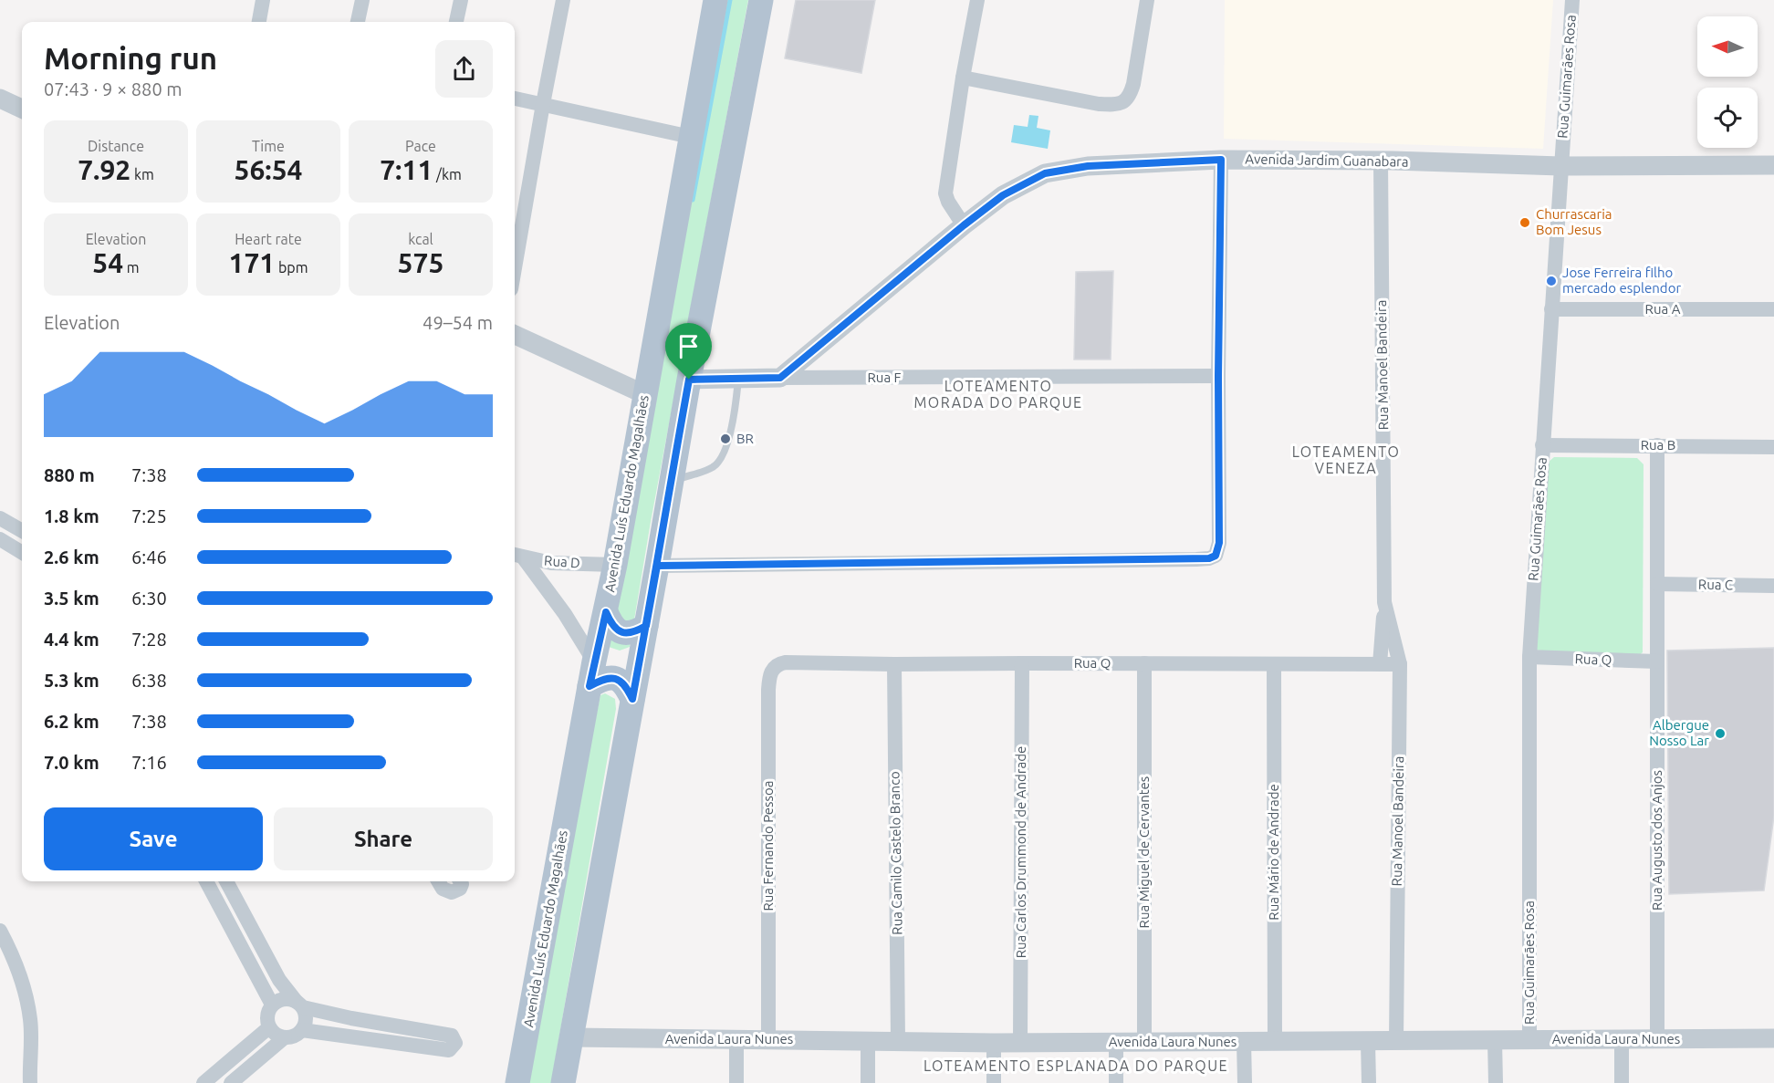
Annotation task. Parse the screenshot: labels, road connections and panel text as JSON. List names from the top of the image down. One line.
{"streets":{"main road":["Avenida Luís Eduardo Magalhães"],"street":["Rua Guimarães Rosa","Avenida Jardim Guanabara","Rua A","Rua Manoel Bandeira","Rua F","Rua B","Rua D","Rua C","Rua Q","Rua Augusto dos Anjos","Rua Fernando Pessoa","Rua Carlos Drummond de Andrade","Rua Miguel de Cervantes","Rua Mário de Andrade","Rua Camilo Castelo Branco","Avenida Laura Nunes"]},"crossings":[["Rua Guimarães Rosa","Avenida Jardim Guanabara"],["Rua Guimarães Rosa","Rua A"],["Rua Guimarães Rosa","Rua B"],["Rua Guimarães Rosa","Rua Q"],["Rua Guimarães Rosa","Avenida Laura Nunes"],["Avenida Jardim Guanabara","Rua Manoel Bandeira"],["Avenida Jardim Guanabara","Rua F"],["Rua Manoel Bandeira","Rua Q"],["Rua Manoel Bandeira","Avenida Laura Nunes"],["Rua B","Rua Augusto dos Anjos"],["Avenida Luís Eduardo Magalhães","Rua D"],["Rua C","Rua Augusto dos Anjos"],["Rua Q","Rua Augusto dos Anjos"],["Rua Q","Rua Fernando Pessoa"],["Rua Q","Rua Carlos Drummond de Andrade"],["Rua Q","Rua Miguel de Cervantes"],["Rua Q","Rua Mário de Andrade"],["Rua Q","Rua Camilo Castelo Branco"],["Rua Augusto dos Anjos","Avenida Laura Nunes"],["Rua Fernando Pessoa","Avenida Laura Nunes"],["Rua Carlos Drummond de Andrade","Avenida Laura Nunes"],["Rua Miguel de Cervantes","Avenida Laura Nunes"],["Rua Mário de Andrade","Avenida Laura Nunes"],["Rua Camilo Castelo Branco","Avenida Laura Nunes"]],"districts":["LOTEAMENTO MORADA DO PARQUE","LOTEAMENTO VENEZA","LOTEAMENTO ESPLANADA DO PARQUE"],"places":["Churrascaria Bom Jesus","Jose Ferreira filho mercado esplendor","BR","Albergue Nosso Lar"],"north":"left","page":{"heading":["Morning run","07:43 · 9 × 880 m"],"stats":[["Distance","7.92 km"],["Time","56:54"],["Pace","7:11 /km"],["Elevation","54 m"],["Heart rate","171 bpm"],["kcal","575"]],"chart":["Elevation","49–54 m"],"list":[{"name":"880 m","note":"7:38"},{"name":"1.8 km","note":"7:25"},{"name":"2.6 km","note":"6:46"},{"name":"3.5 km","note":"6:30"},{"name":"4.4 km","note":"7:28"},{"name":"5.3 km","note":"6:38"},{"name":"6.2 km","note":"7:38"},{"name":"7.0 km","note":"7:16"}],"buttons":["Save","Share"]}}
